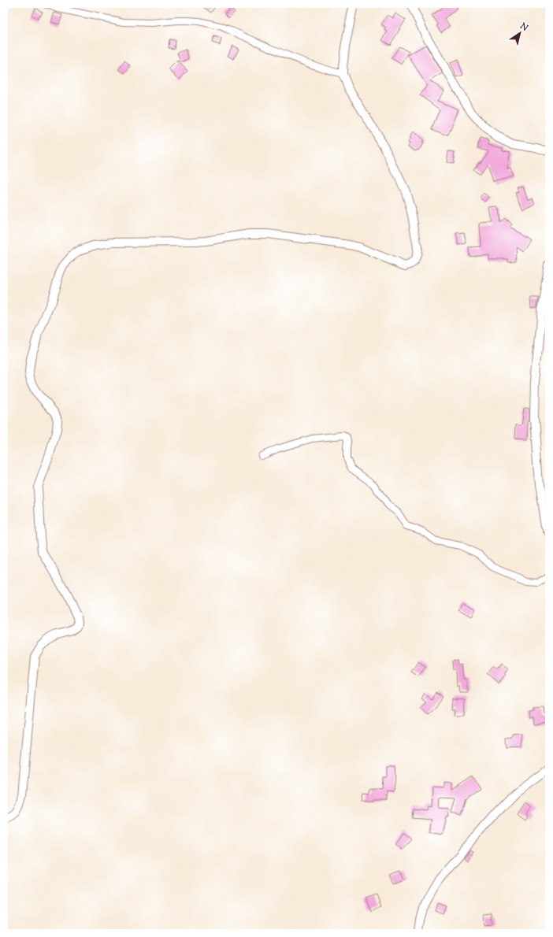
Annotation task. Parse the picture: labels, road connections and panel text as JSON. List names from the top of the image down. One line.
{"north":"top right"}
